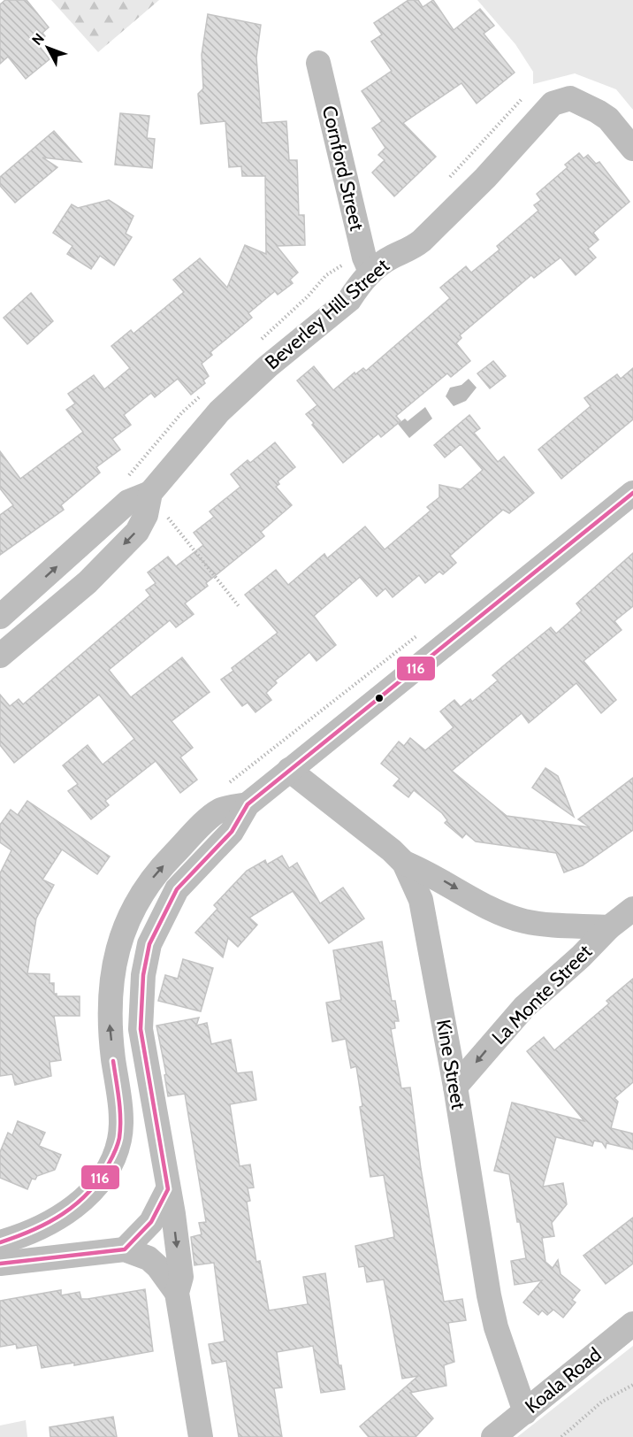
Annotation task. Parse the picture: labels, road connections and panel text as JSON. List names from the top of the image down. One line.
{"streets":{"street":["Cornford Street","Beverley Hill Street","La Monte Street","Kine Street","Koala Road"]},"crossings":[["Cornford Street","Beverley Hill Street"],["La Monte Street","Kine Street"],["Kine Street","Koala Road"]],"lines":["transit line 116"],"north":"top left"}
